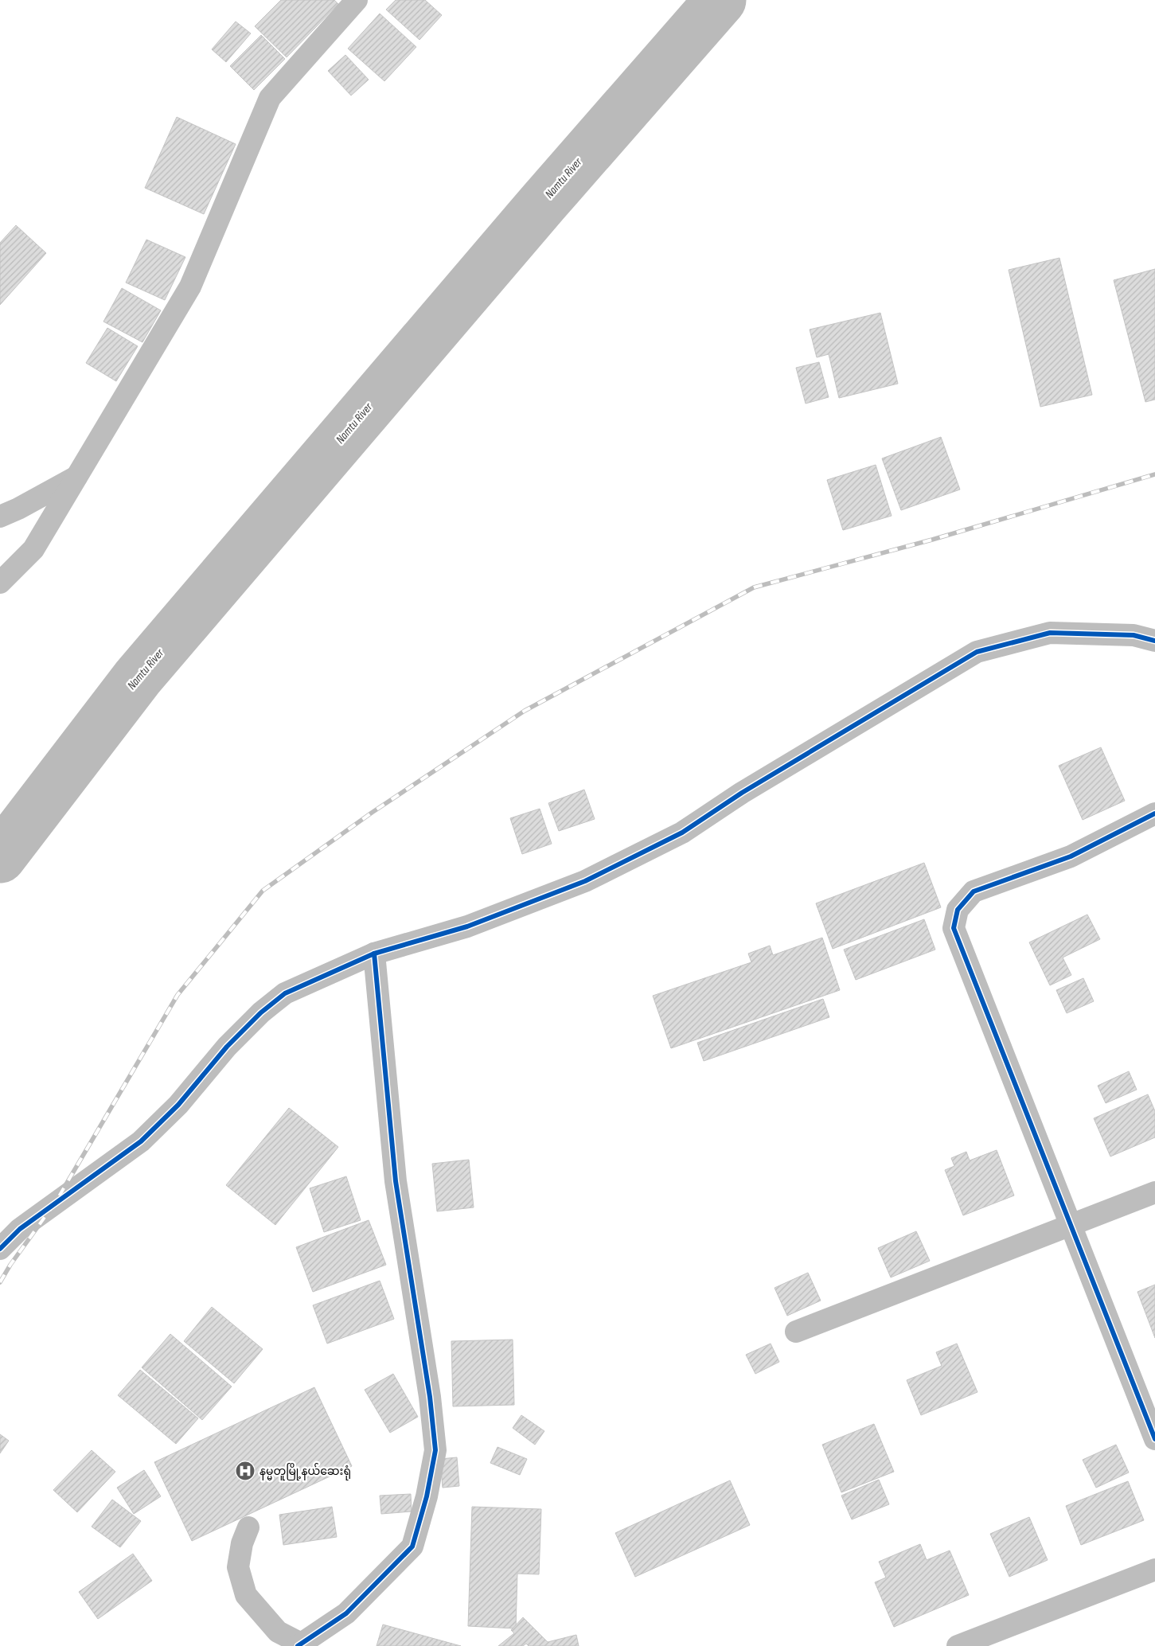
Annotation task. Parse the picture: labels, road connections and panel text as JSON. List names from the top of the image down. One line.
{"water":["Namtu River"],"places":{"hospital":["နမ္မတူမြို့နယ်ဆေးရုံ"]}}
